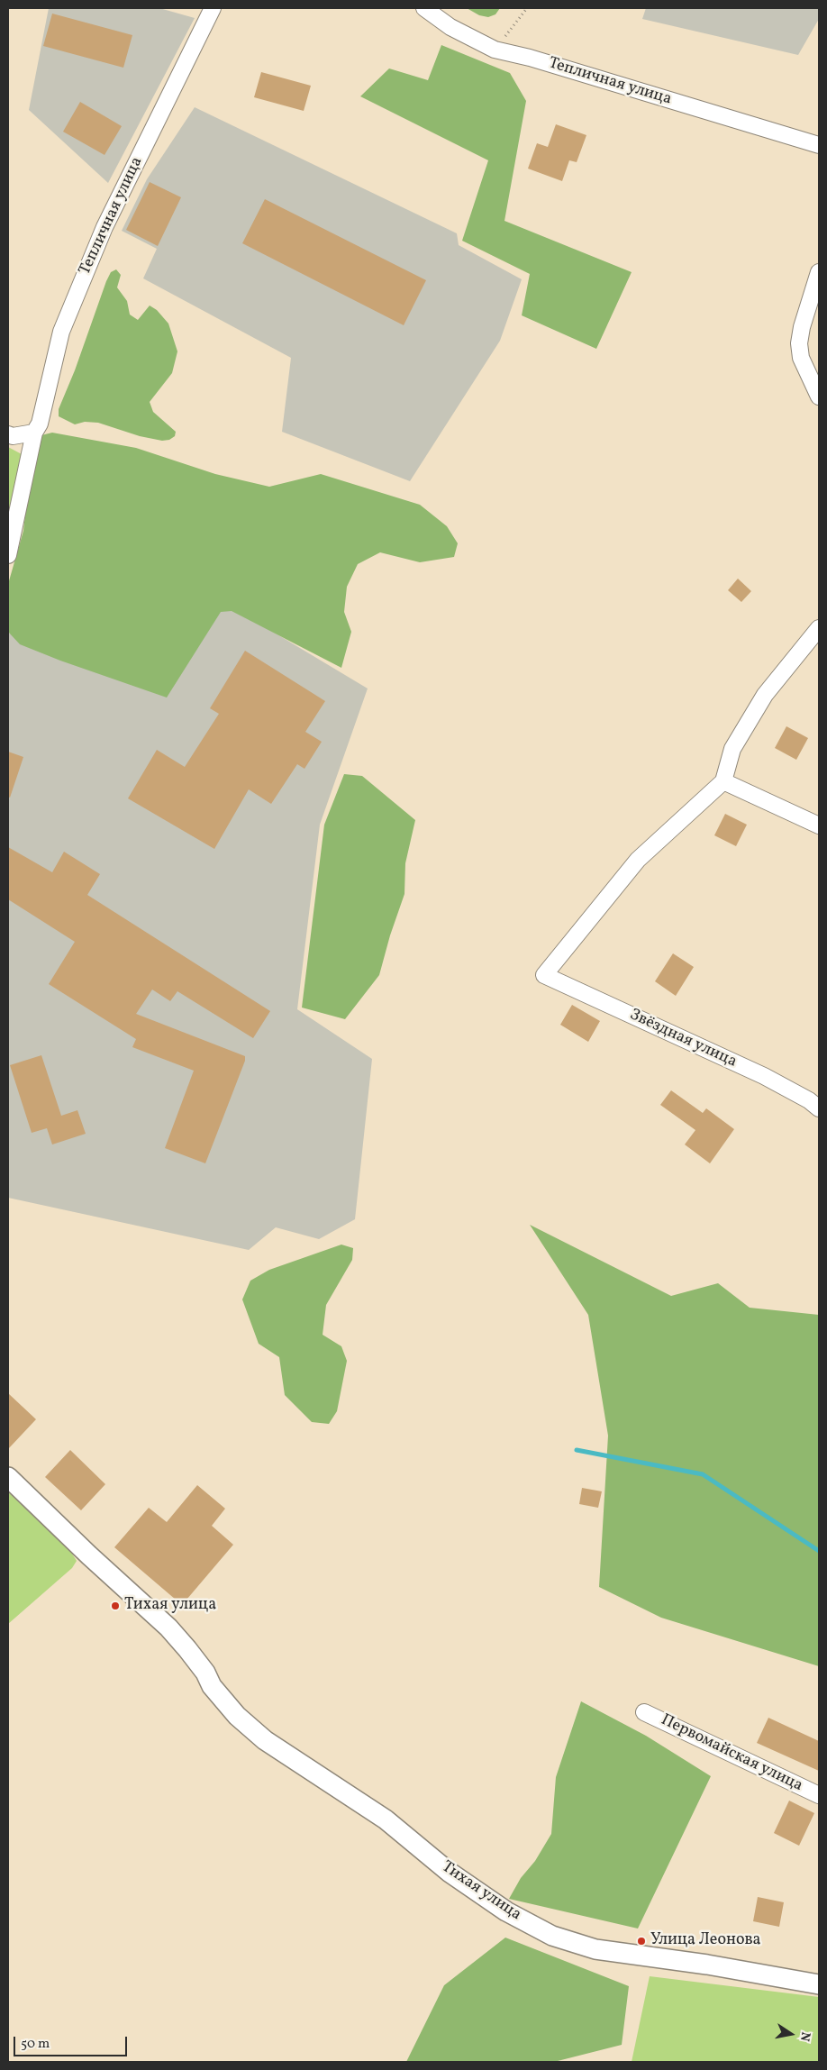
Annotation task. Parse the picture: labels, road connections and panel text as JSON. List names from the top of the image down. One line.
{"streets":{"street":["Тепличная улица","Звёздная улица","Первомайская улица","Тихая улица"]},"places":["Тихая улица","Улица Леонова"],"scale_bar":"50 m","north":"right"}
